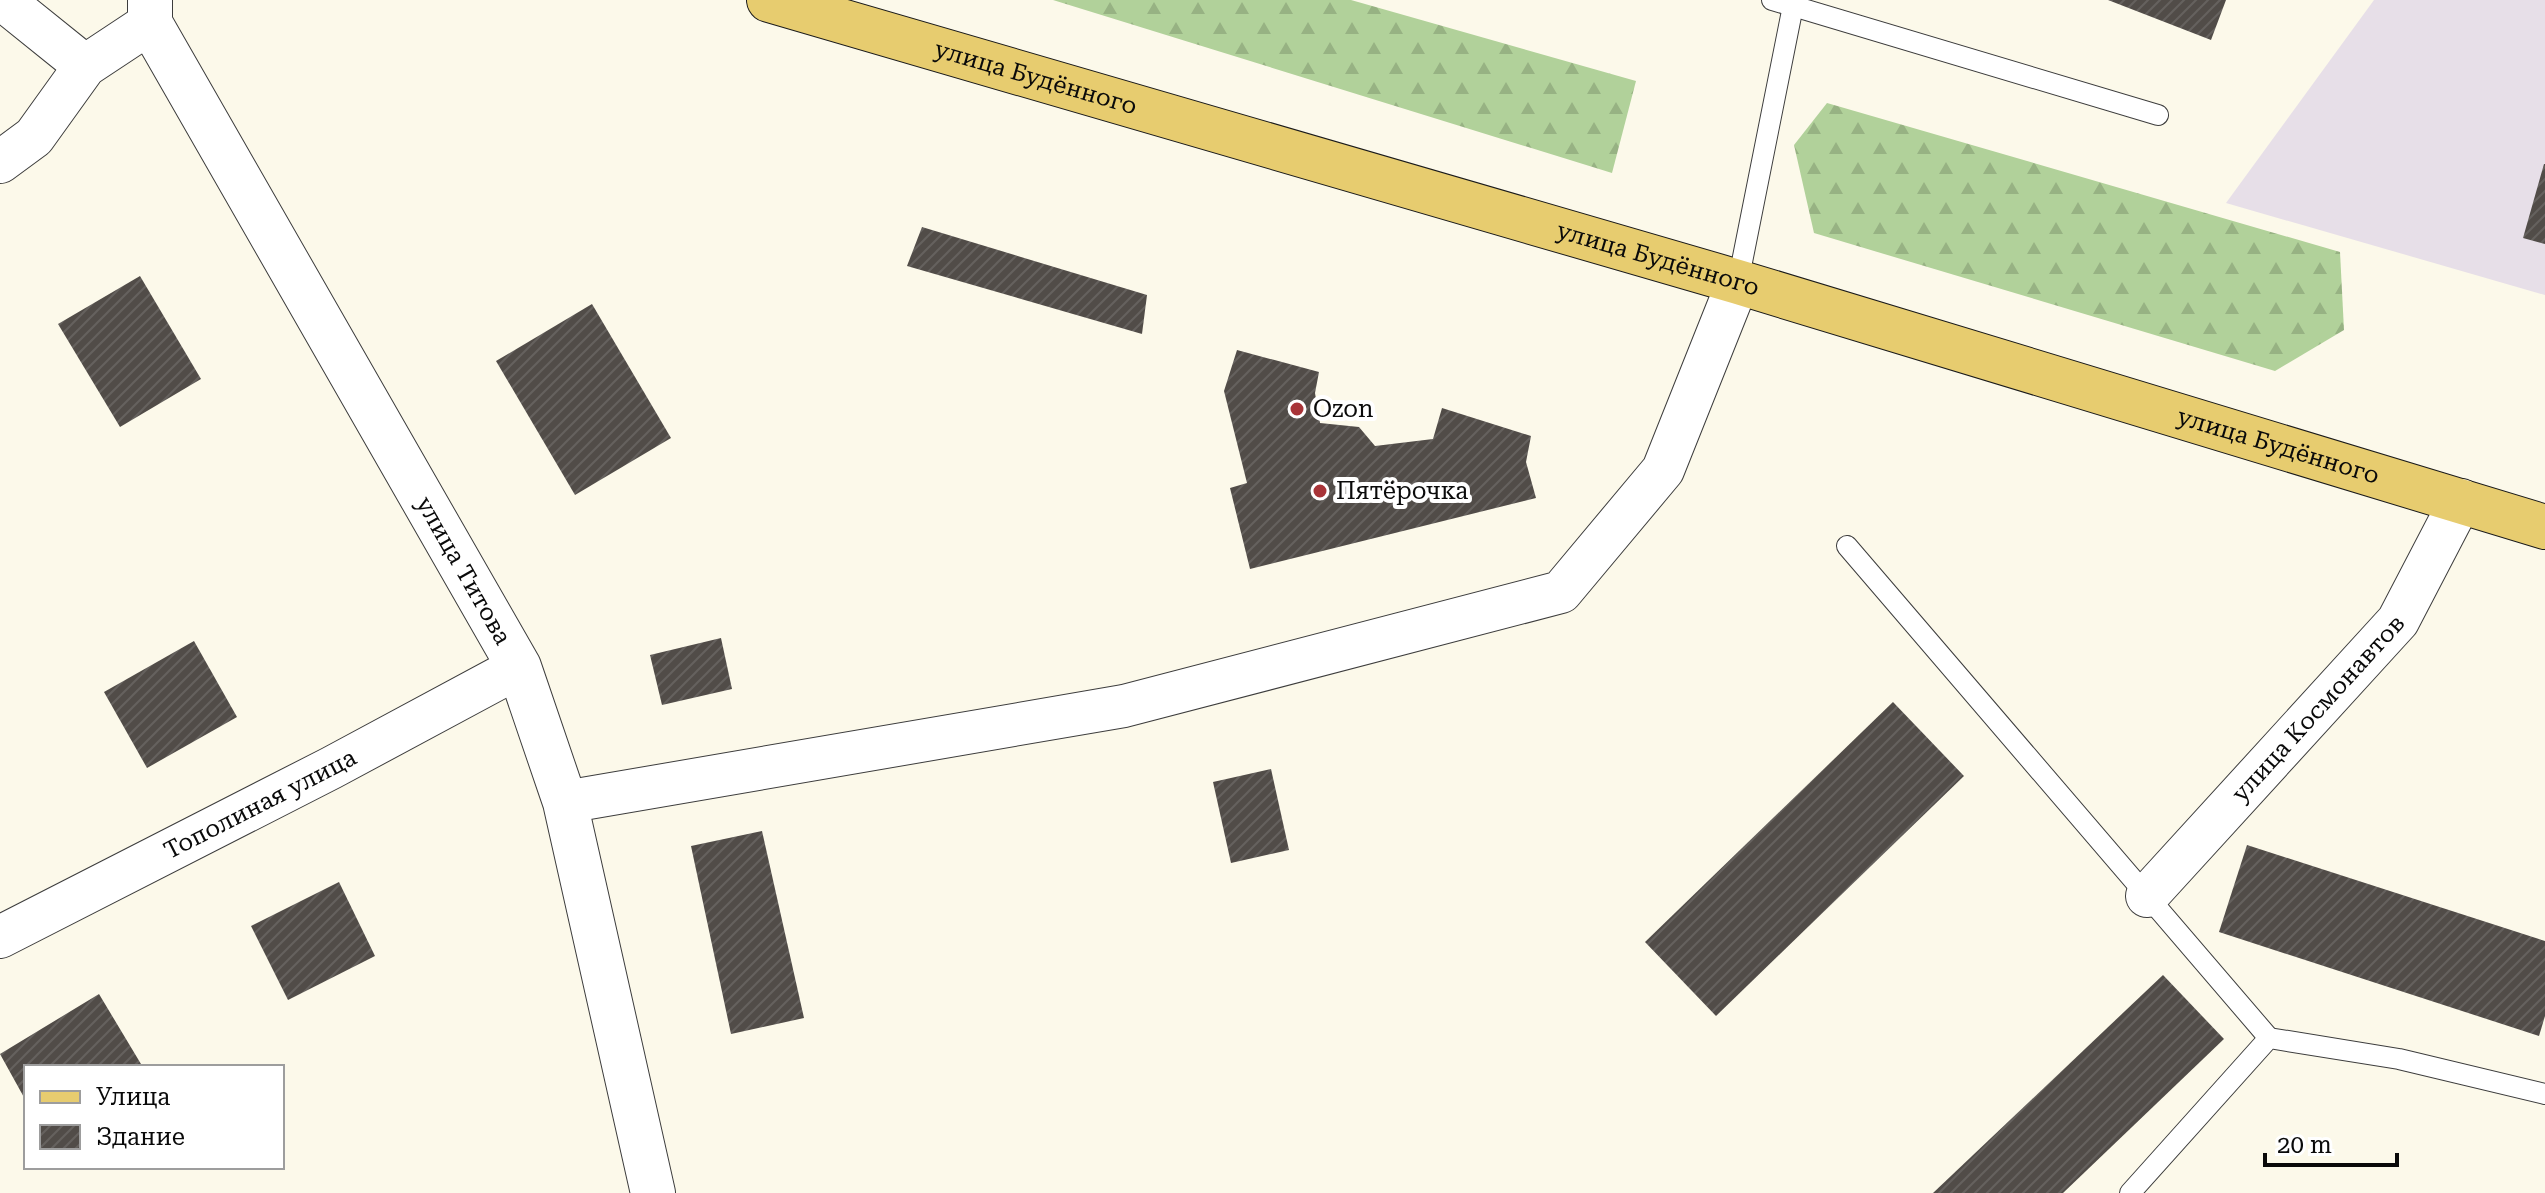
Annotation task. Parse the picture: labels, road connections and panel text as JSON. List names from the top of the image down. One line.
{"streets":{"main road":["улица Будённого"],"street":["улица Титова","улица Космонавтов","Тополиная улица"]},"crossings":[["улица Будённого","улица Космонавтов"],["улица Титова","Тополиная улица"]],"places":["Ozon","Пятёрочка"],"legend":["Улица","Здание"],"scale_bar":"20 m"}
